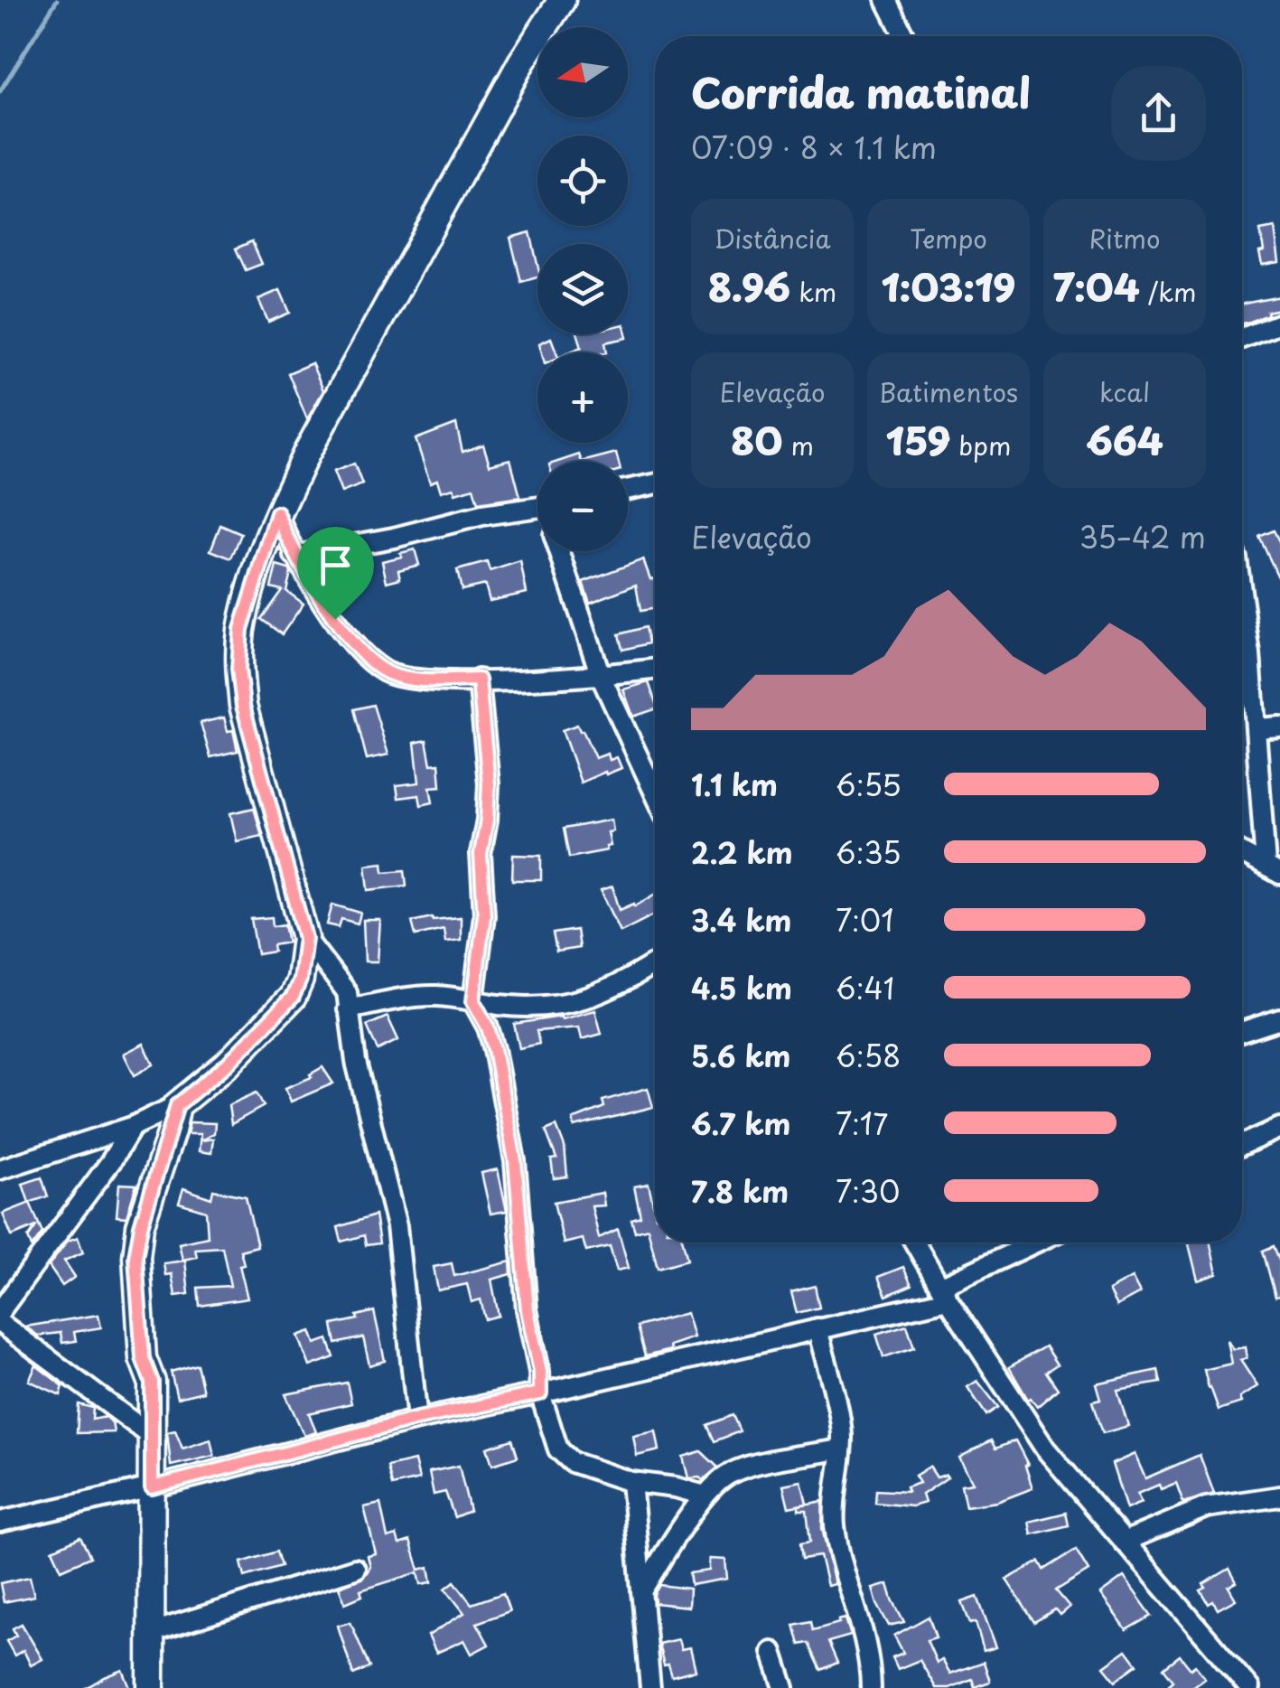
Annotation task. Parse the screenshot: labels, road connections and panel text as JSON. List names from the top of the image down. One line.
{"north":"left","page":{"map_buttons":["+","−"],"heading":["Corrida matinal","07:09 · 8 × 1.1 km"],"stats":[["Distância","8.96 km"],["Tempo","1:03:19"],["Ritmo","7:04 /km"],["Elevação","80 m"],["Batimentos","159 bpm"],["kcal","664"]],"chart":["Elevação","35–42 m"],"list":[{"name":"1.1 km","note":"6:55"},{"name":"2.2 km","note":"6:35"},{"name":"3.4 km","note":"7:01"},{"name":"4.5 km","note":"6:41"},{"name":"5.6 km","note":"6:58"},{"name":"6.7 km","note":"7:17"},{"name":"7.8 km","note":"7:30"}]}}
